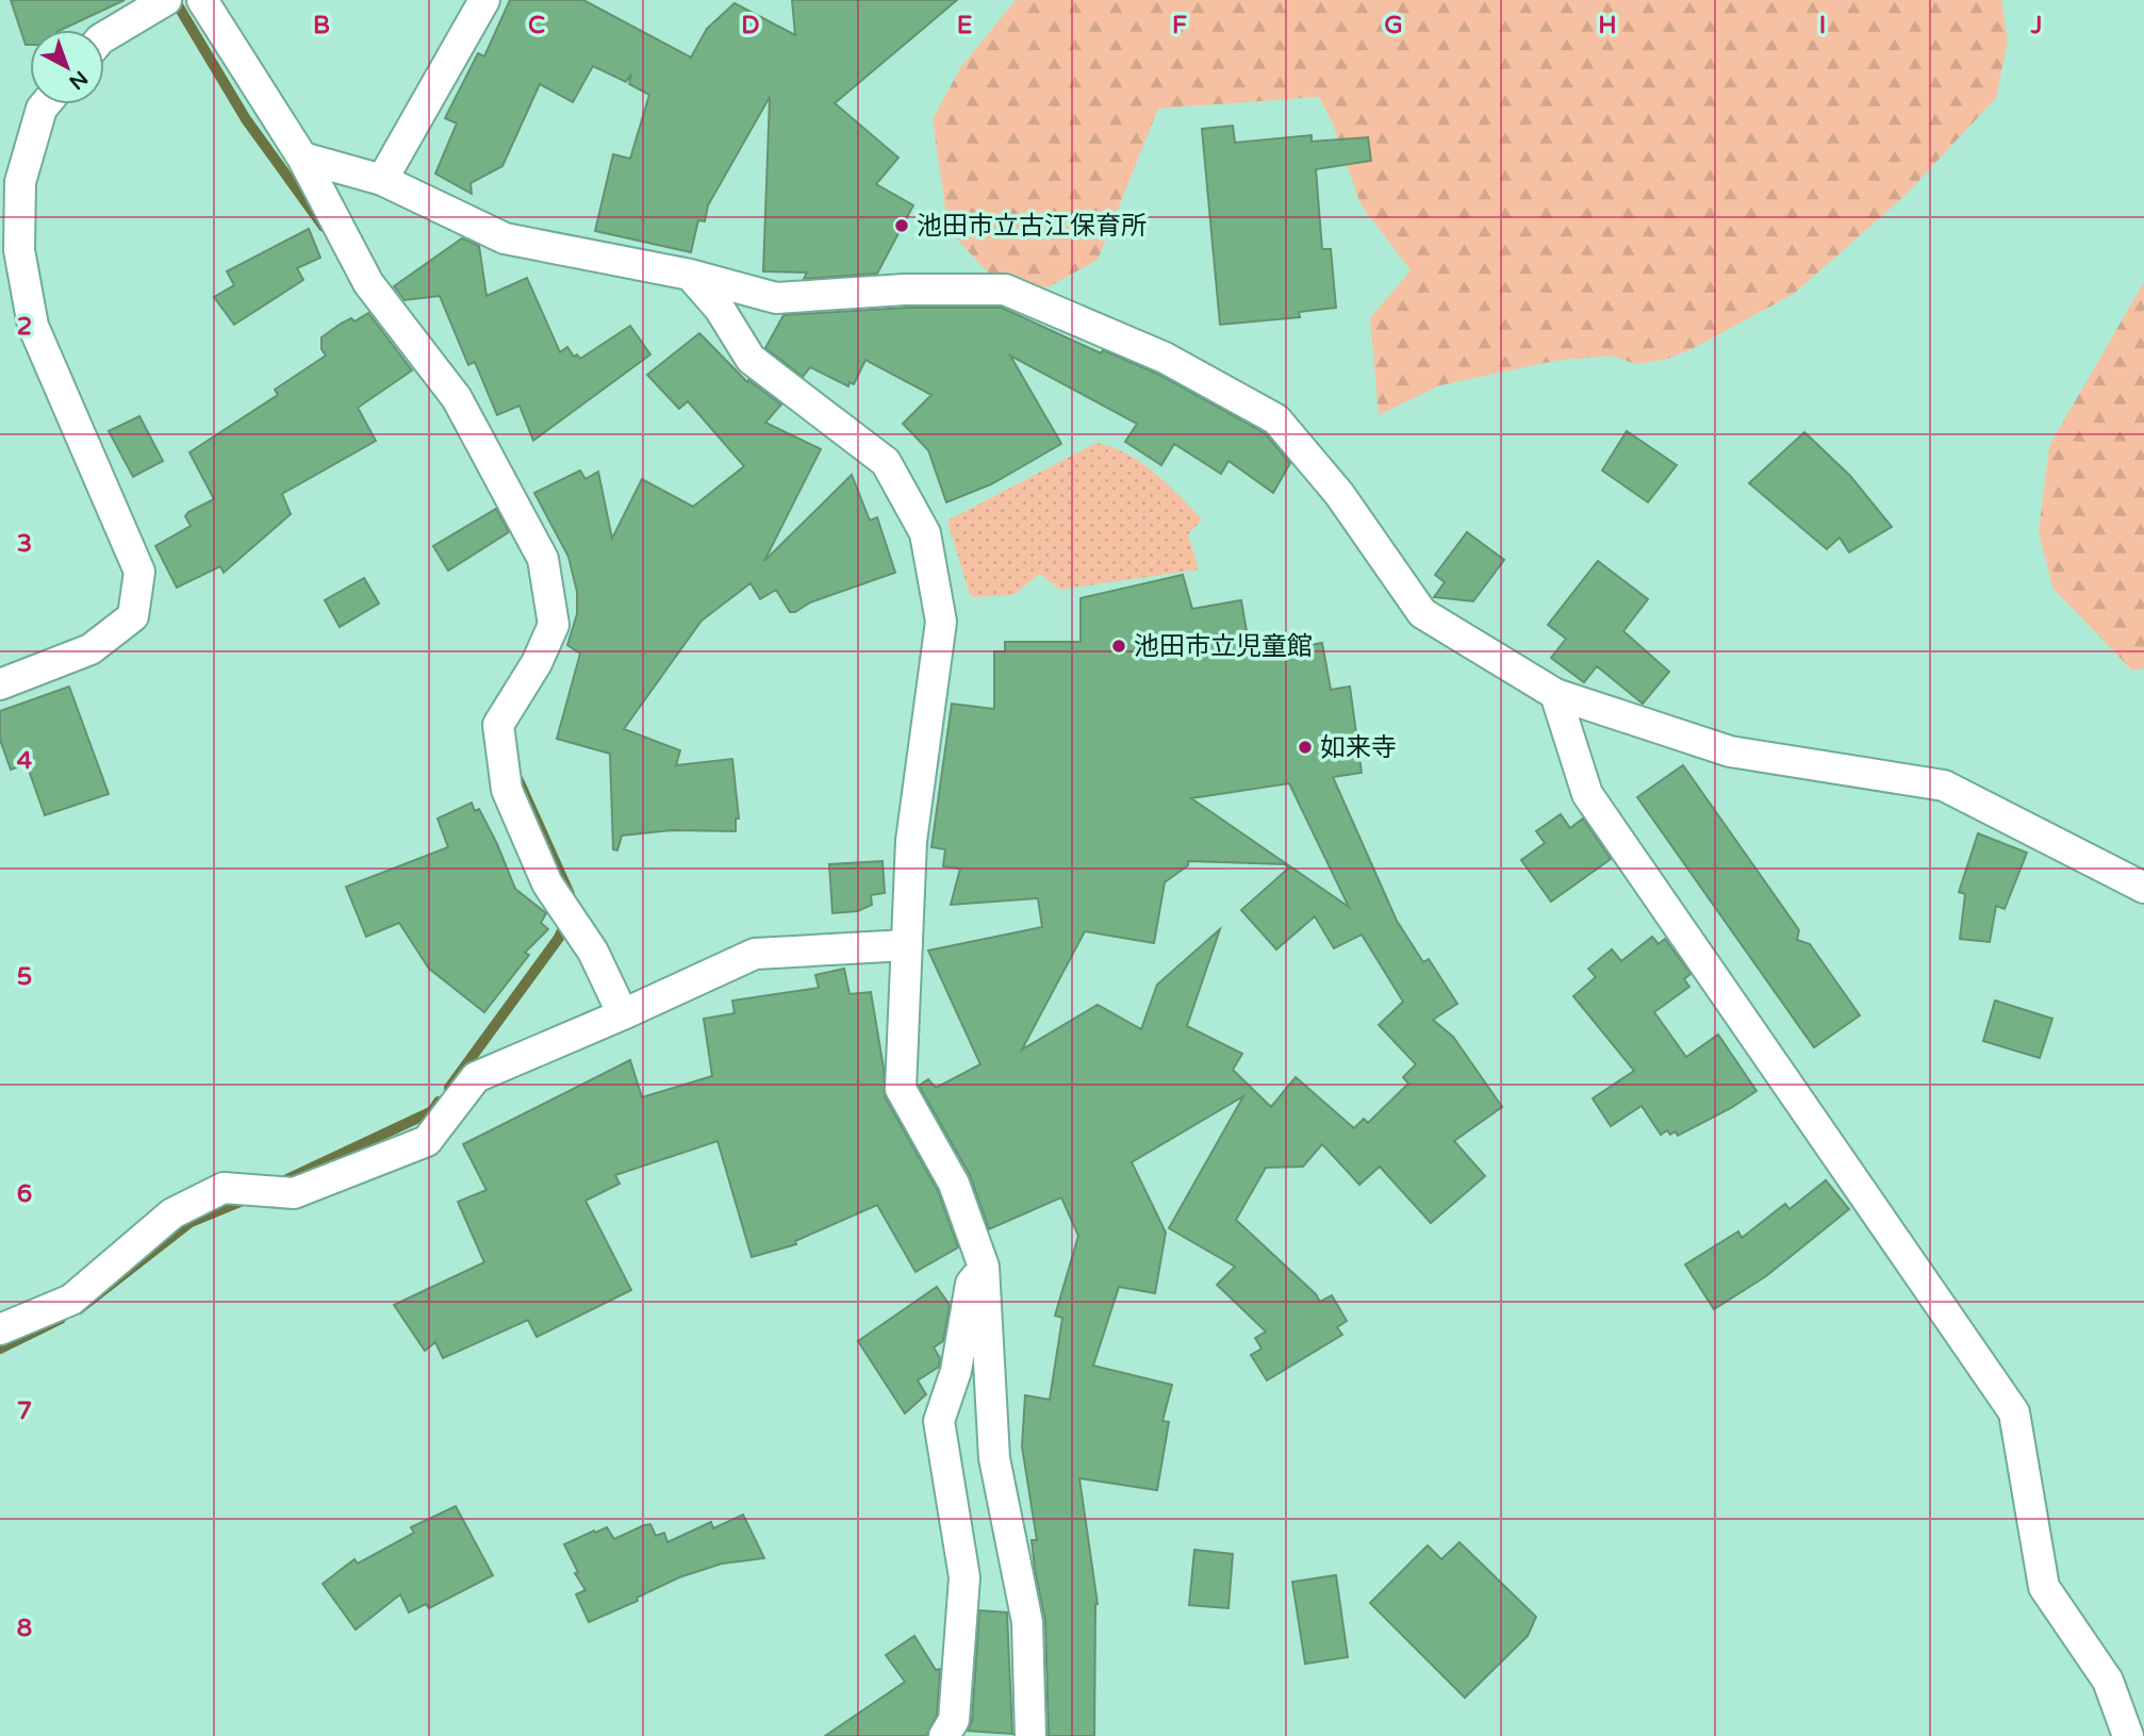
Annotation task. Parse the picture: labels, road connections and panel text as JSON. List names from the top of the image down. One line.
{"places":["池田市立古江保育所","池田市立児童館","如来寺"],"north":"bottom right","grid":{"columns":["B","C","D","E","F","G","H","I","J"],"rows":["2","3","4","5","6","7","8"]}}
